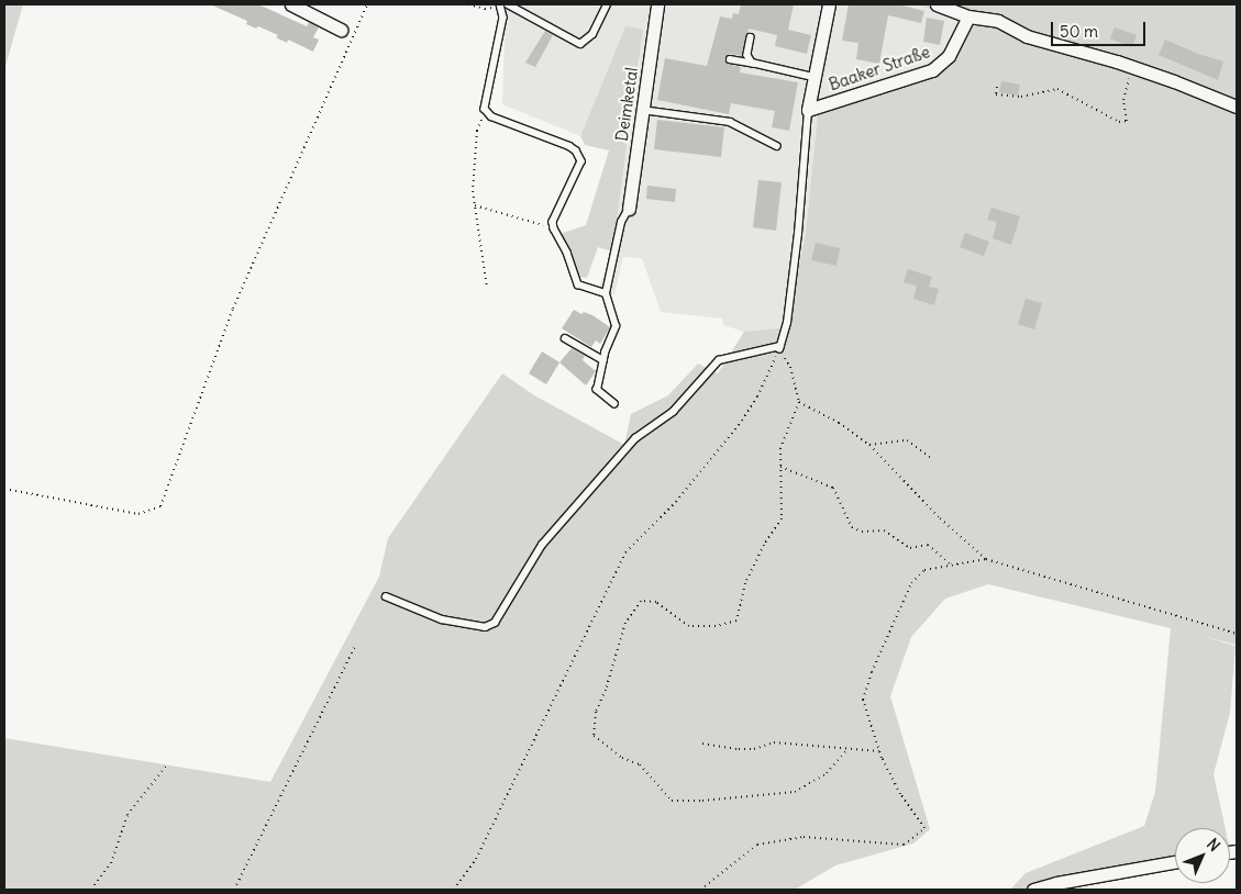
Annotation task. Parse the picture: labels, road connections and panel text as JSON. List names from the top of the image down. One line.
{"streets":{"street":["Baaker Straße","Deimketal"]},"scale_bar":"50 m","north":"top right"}
